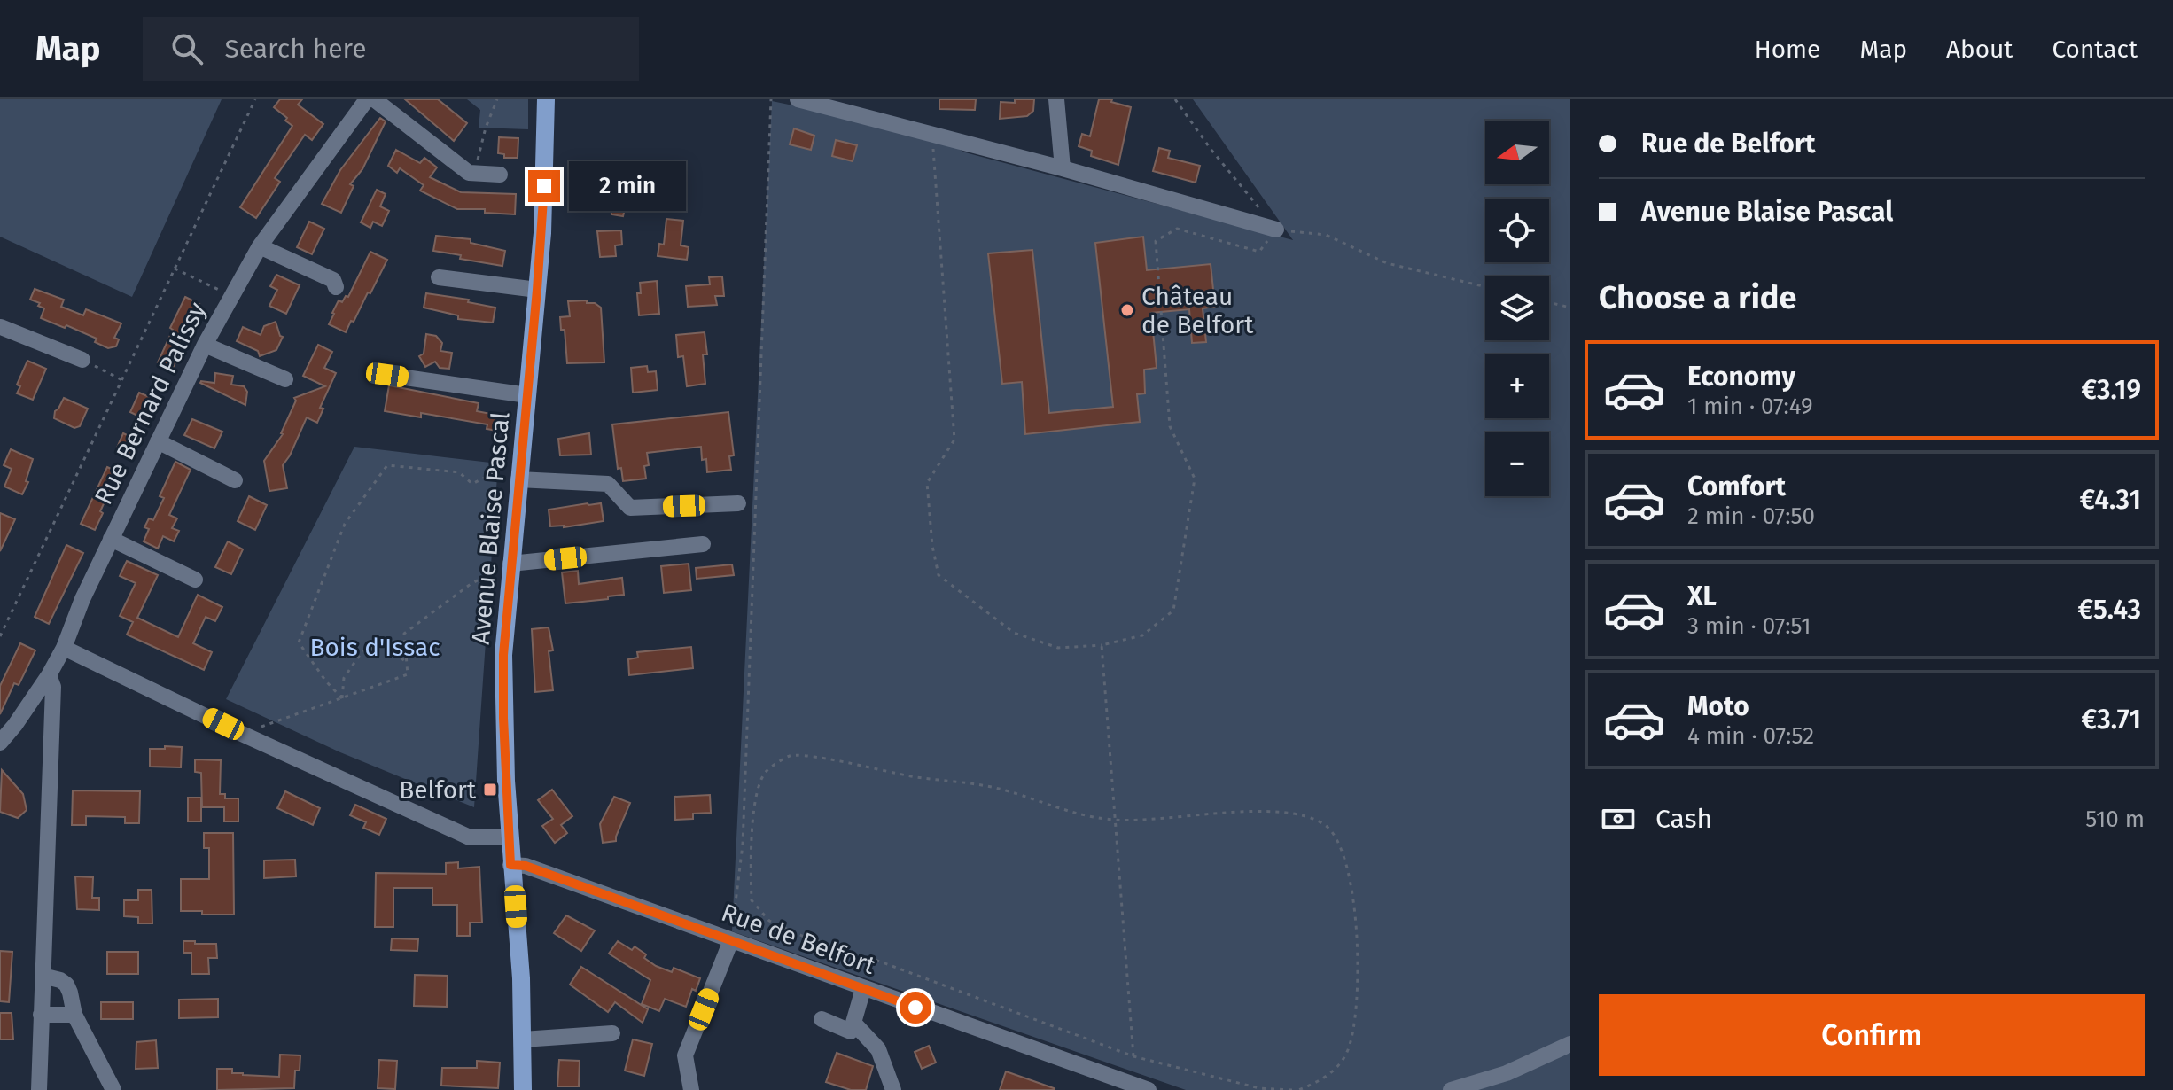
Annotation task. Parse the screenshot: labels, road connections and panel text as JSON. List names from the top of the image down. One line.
{"streets":{"main road":["Avenue Blaise Pascal"],"street":["Rue Bernard Palissy","Rue de Belfort"]},"crossings":[["Avenue Blaise Pascal","Rue de Belfort"]],"parks":["Bois d'Issac"],"places":{"other":["Château de Belfort"],"transit":["Belfort"]},"north":"left","page":{"header":"Map","search":"Search here","nav":["Home","Map","About","Contact"],"banner":["Rue de Belfort","Avenue Blaise Pascal"],"map_buttons":["+","−"],"bubble":"2 min","heading":"Choose a ride","list":[{"name":"Economy","note":"1 min · 07:49","value":"€3.19"},{"name":"Comfort","note":"2 min · 07:50","value":"€4.31"},{"name":"XL","note":"3 min · 07:51","value":"€5.43"},{"name":"Moto","note":"4 min · 07:52","value":"€3.71"}],"pay":["Cash","510 m"],"buttons":"Confirm"}}
